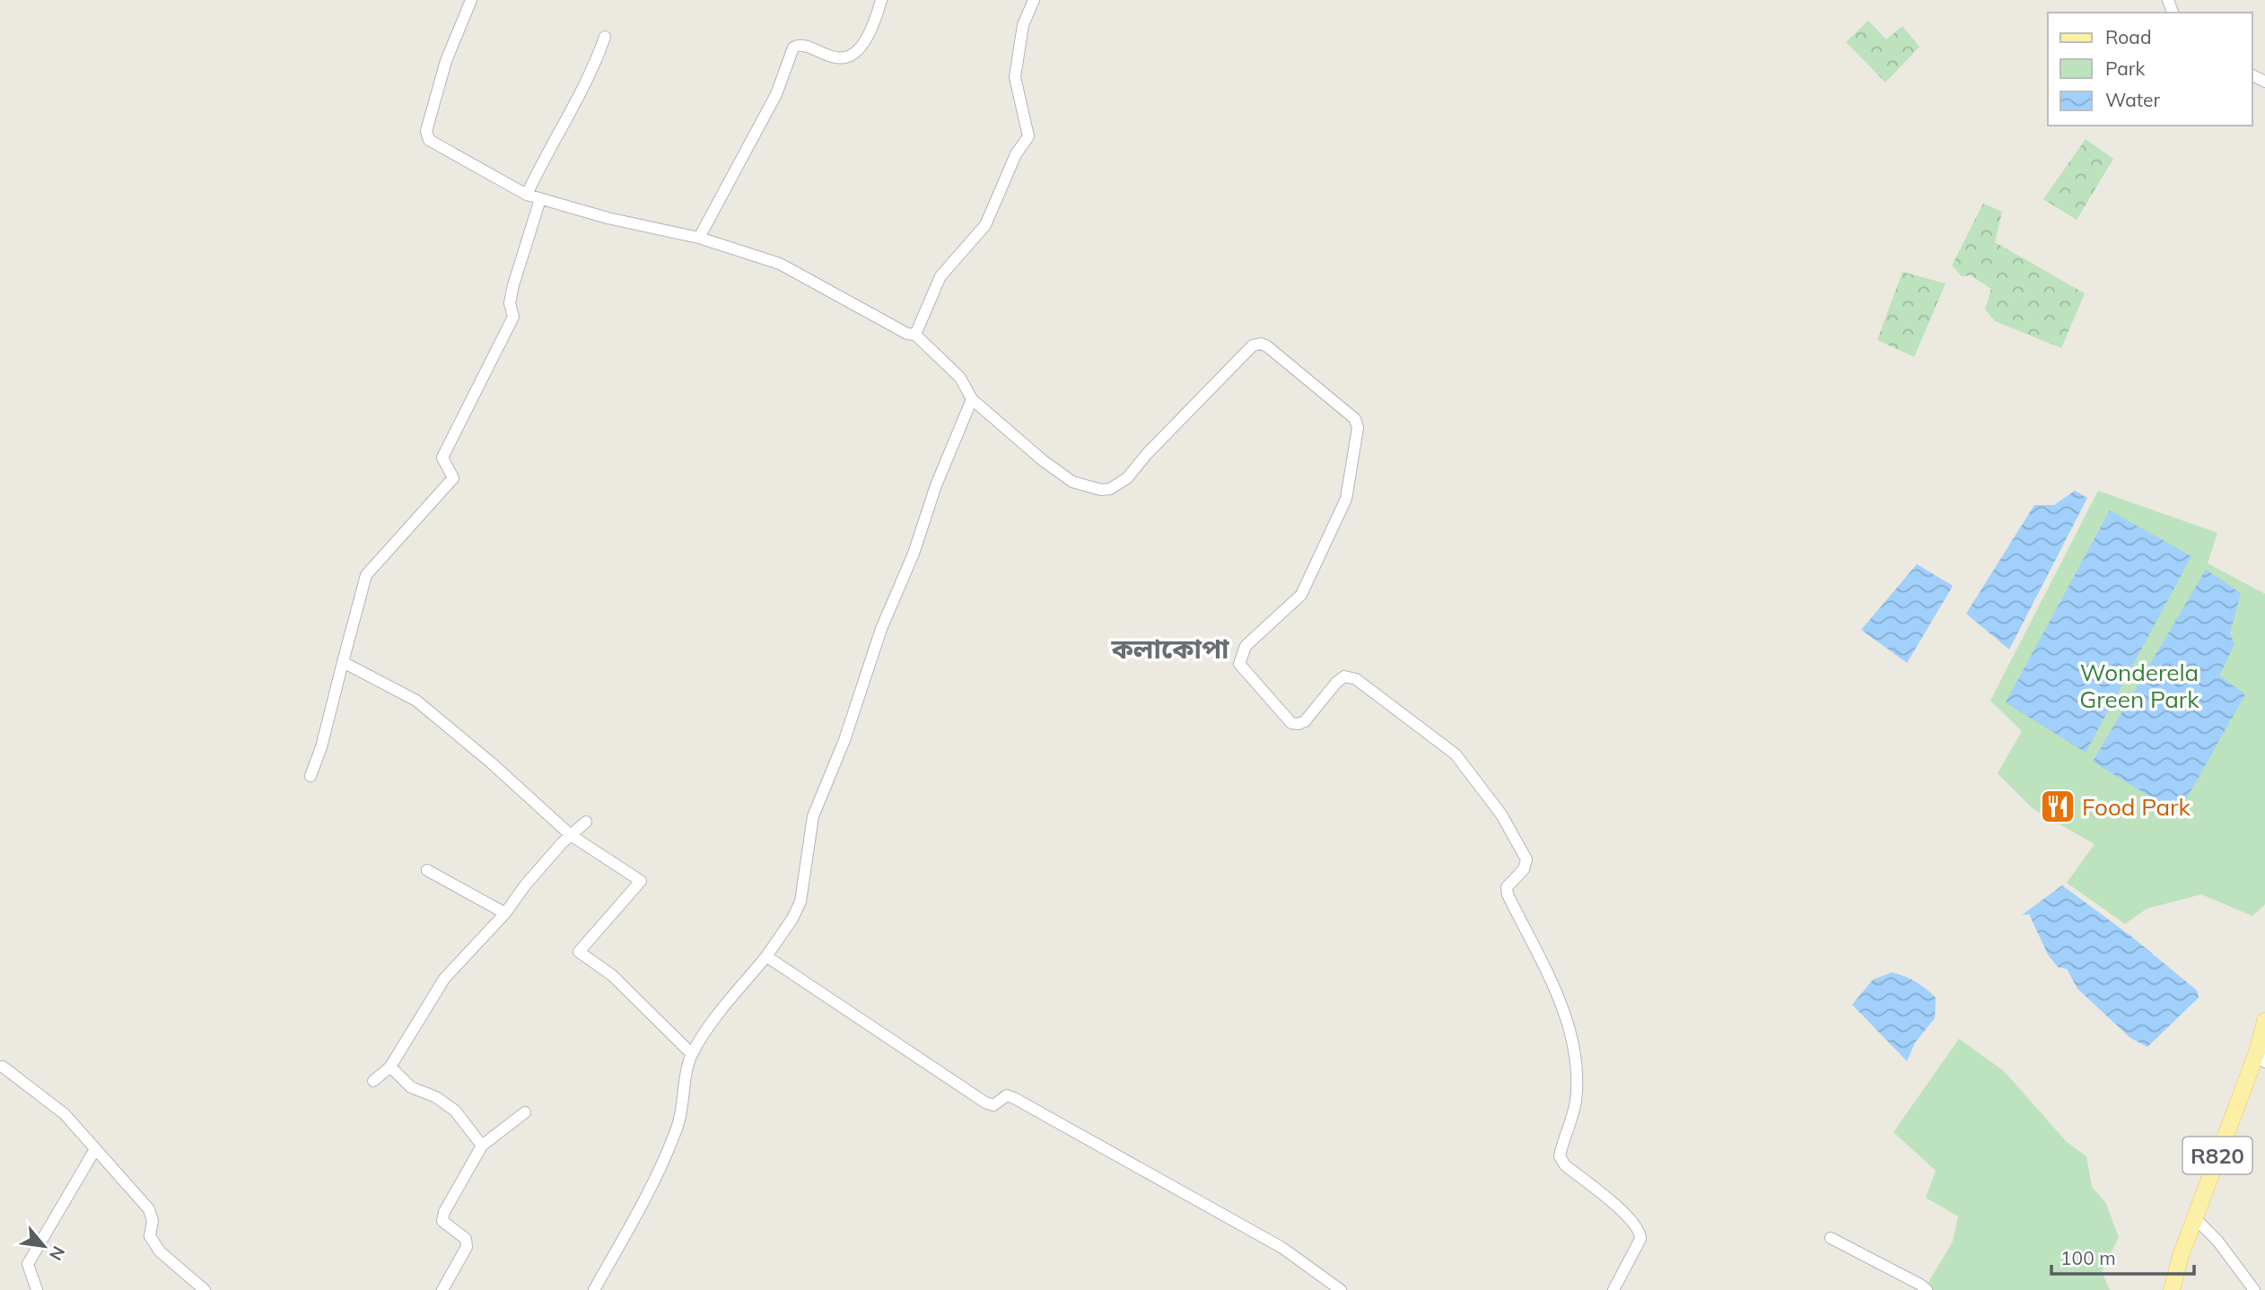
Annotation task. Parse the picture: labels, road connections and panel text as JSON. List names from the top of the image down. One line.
{"streets":{"main road":["R820"]},"districts":["কলাকোপা"],"parks":["Wonderela Green Park"],"places":{"restaurant":["Food Park"]},"legend":["Road","Park","Water"],"scale_bar":"100 m","north":"bottom right"}
